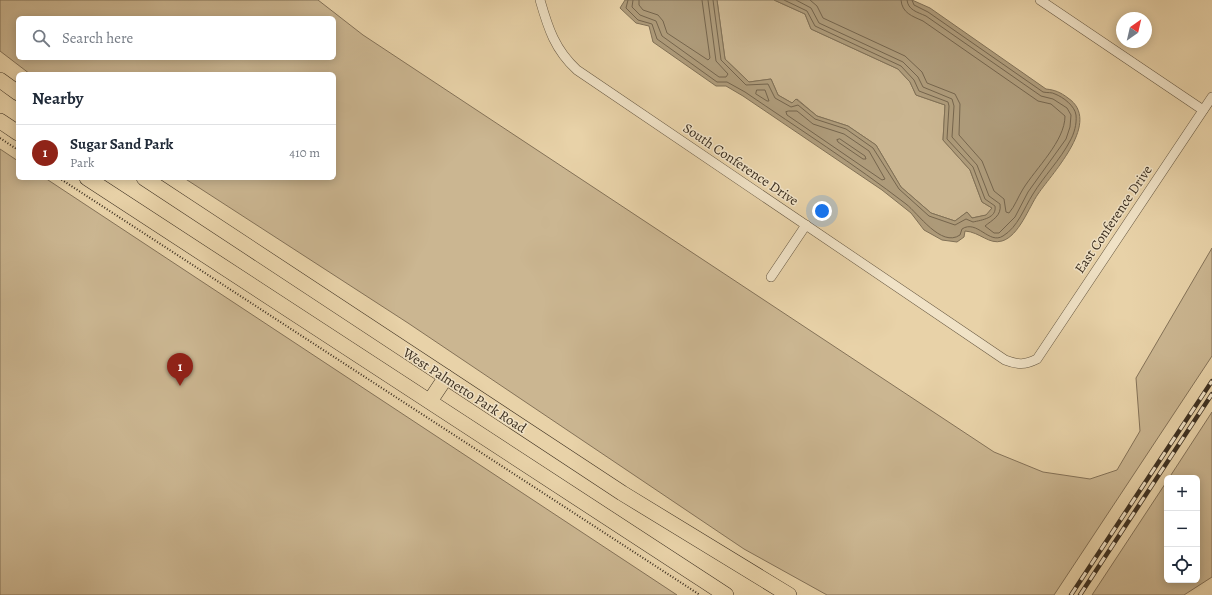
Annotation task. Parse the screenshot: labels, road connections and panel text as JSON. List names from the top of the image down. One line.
{"streets":{"main road":["West Palmetto Park Road"],"street":["South Conference Drive","East Conference Drive"]},"crossings":[["South Conference Drive","East Conference Drive"]],"north":"top right","page":{"search":"Search here","heading":"Nearby","list":[{"mark":"1","name":"Sugar Sand Park","note":"Park","value":"410 m"}],"pins":"1","map_buttons":["+","−"]}}
